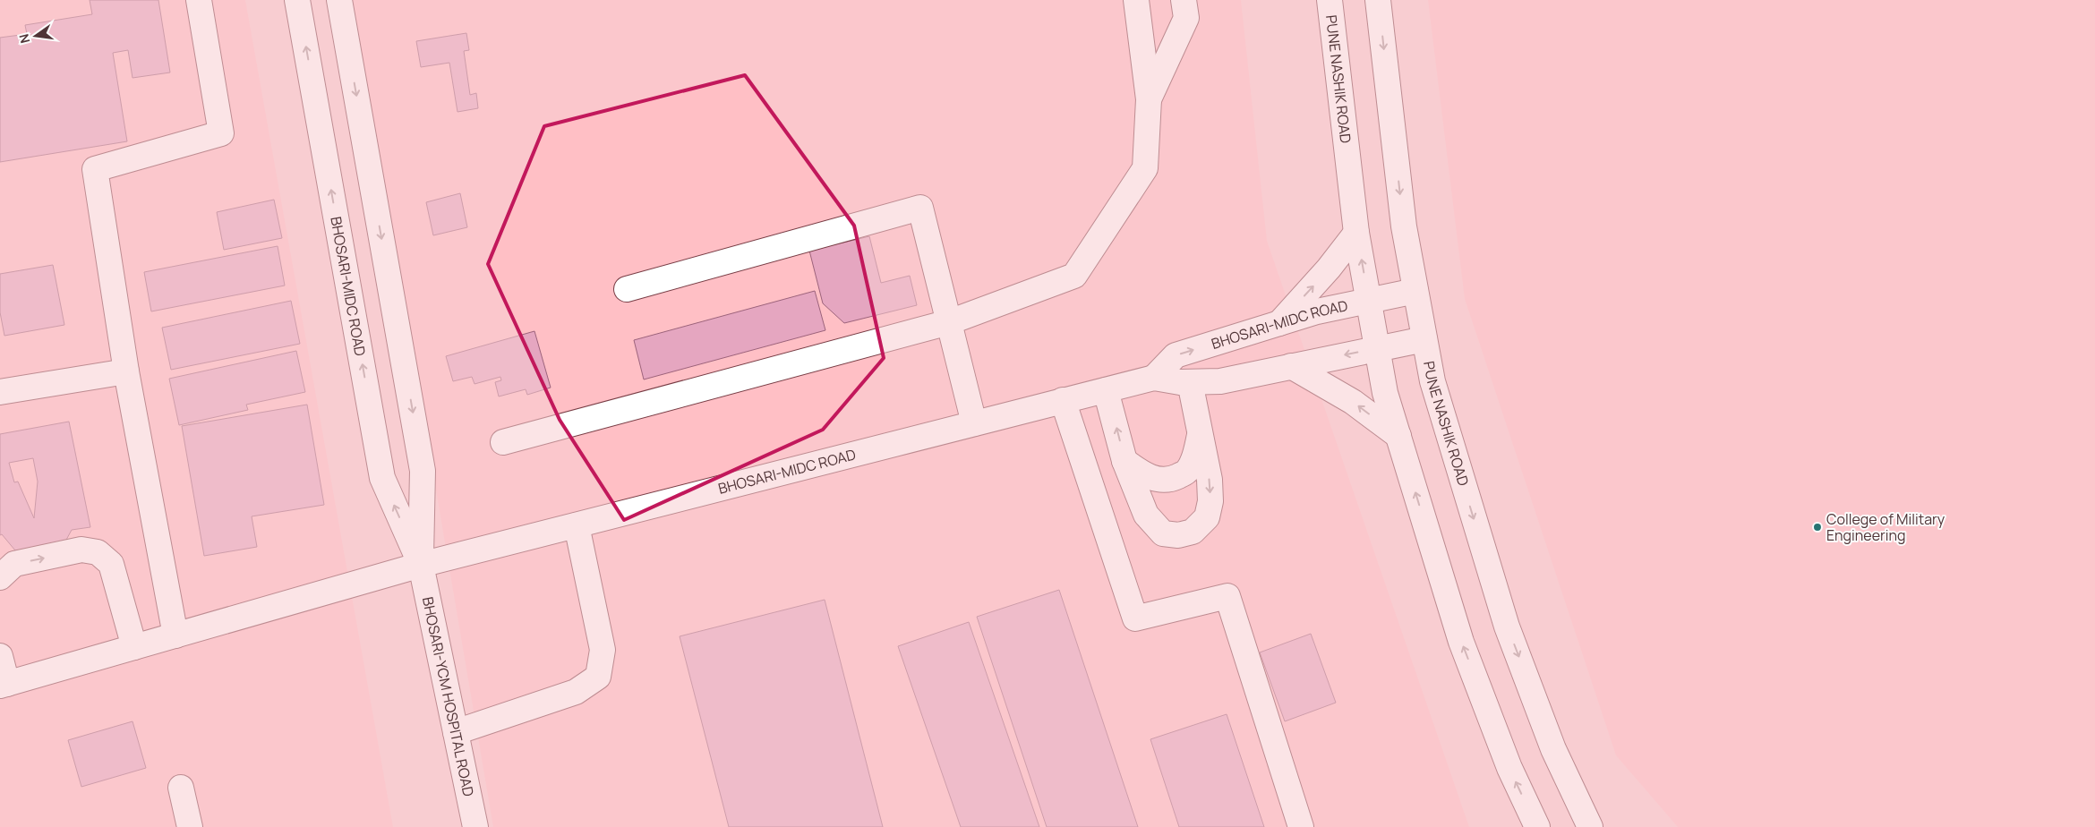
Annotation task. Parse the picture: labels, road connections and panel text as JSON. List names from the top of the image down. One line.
{"streets":{"main road":["PUNE NASHIK ROAD","BHOSARI-MIDC ROAD","BHOSARI-YCM HOSPITAL ROAD"]},"crossings":[["PUNE NASHIK ROAD","BHOSARI-MIDC ROAD"],["BHOSARI-MIDC ROAD","BHOSARI-YCM HOSPITAL ROAD"]],"places":["College of Military Engineering"],"north":"left"}
